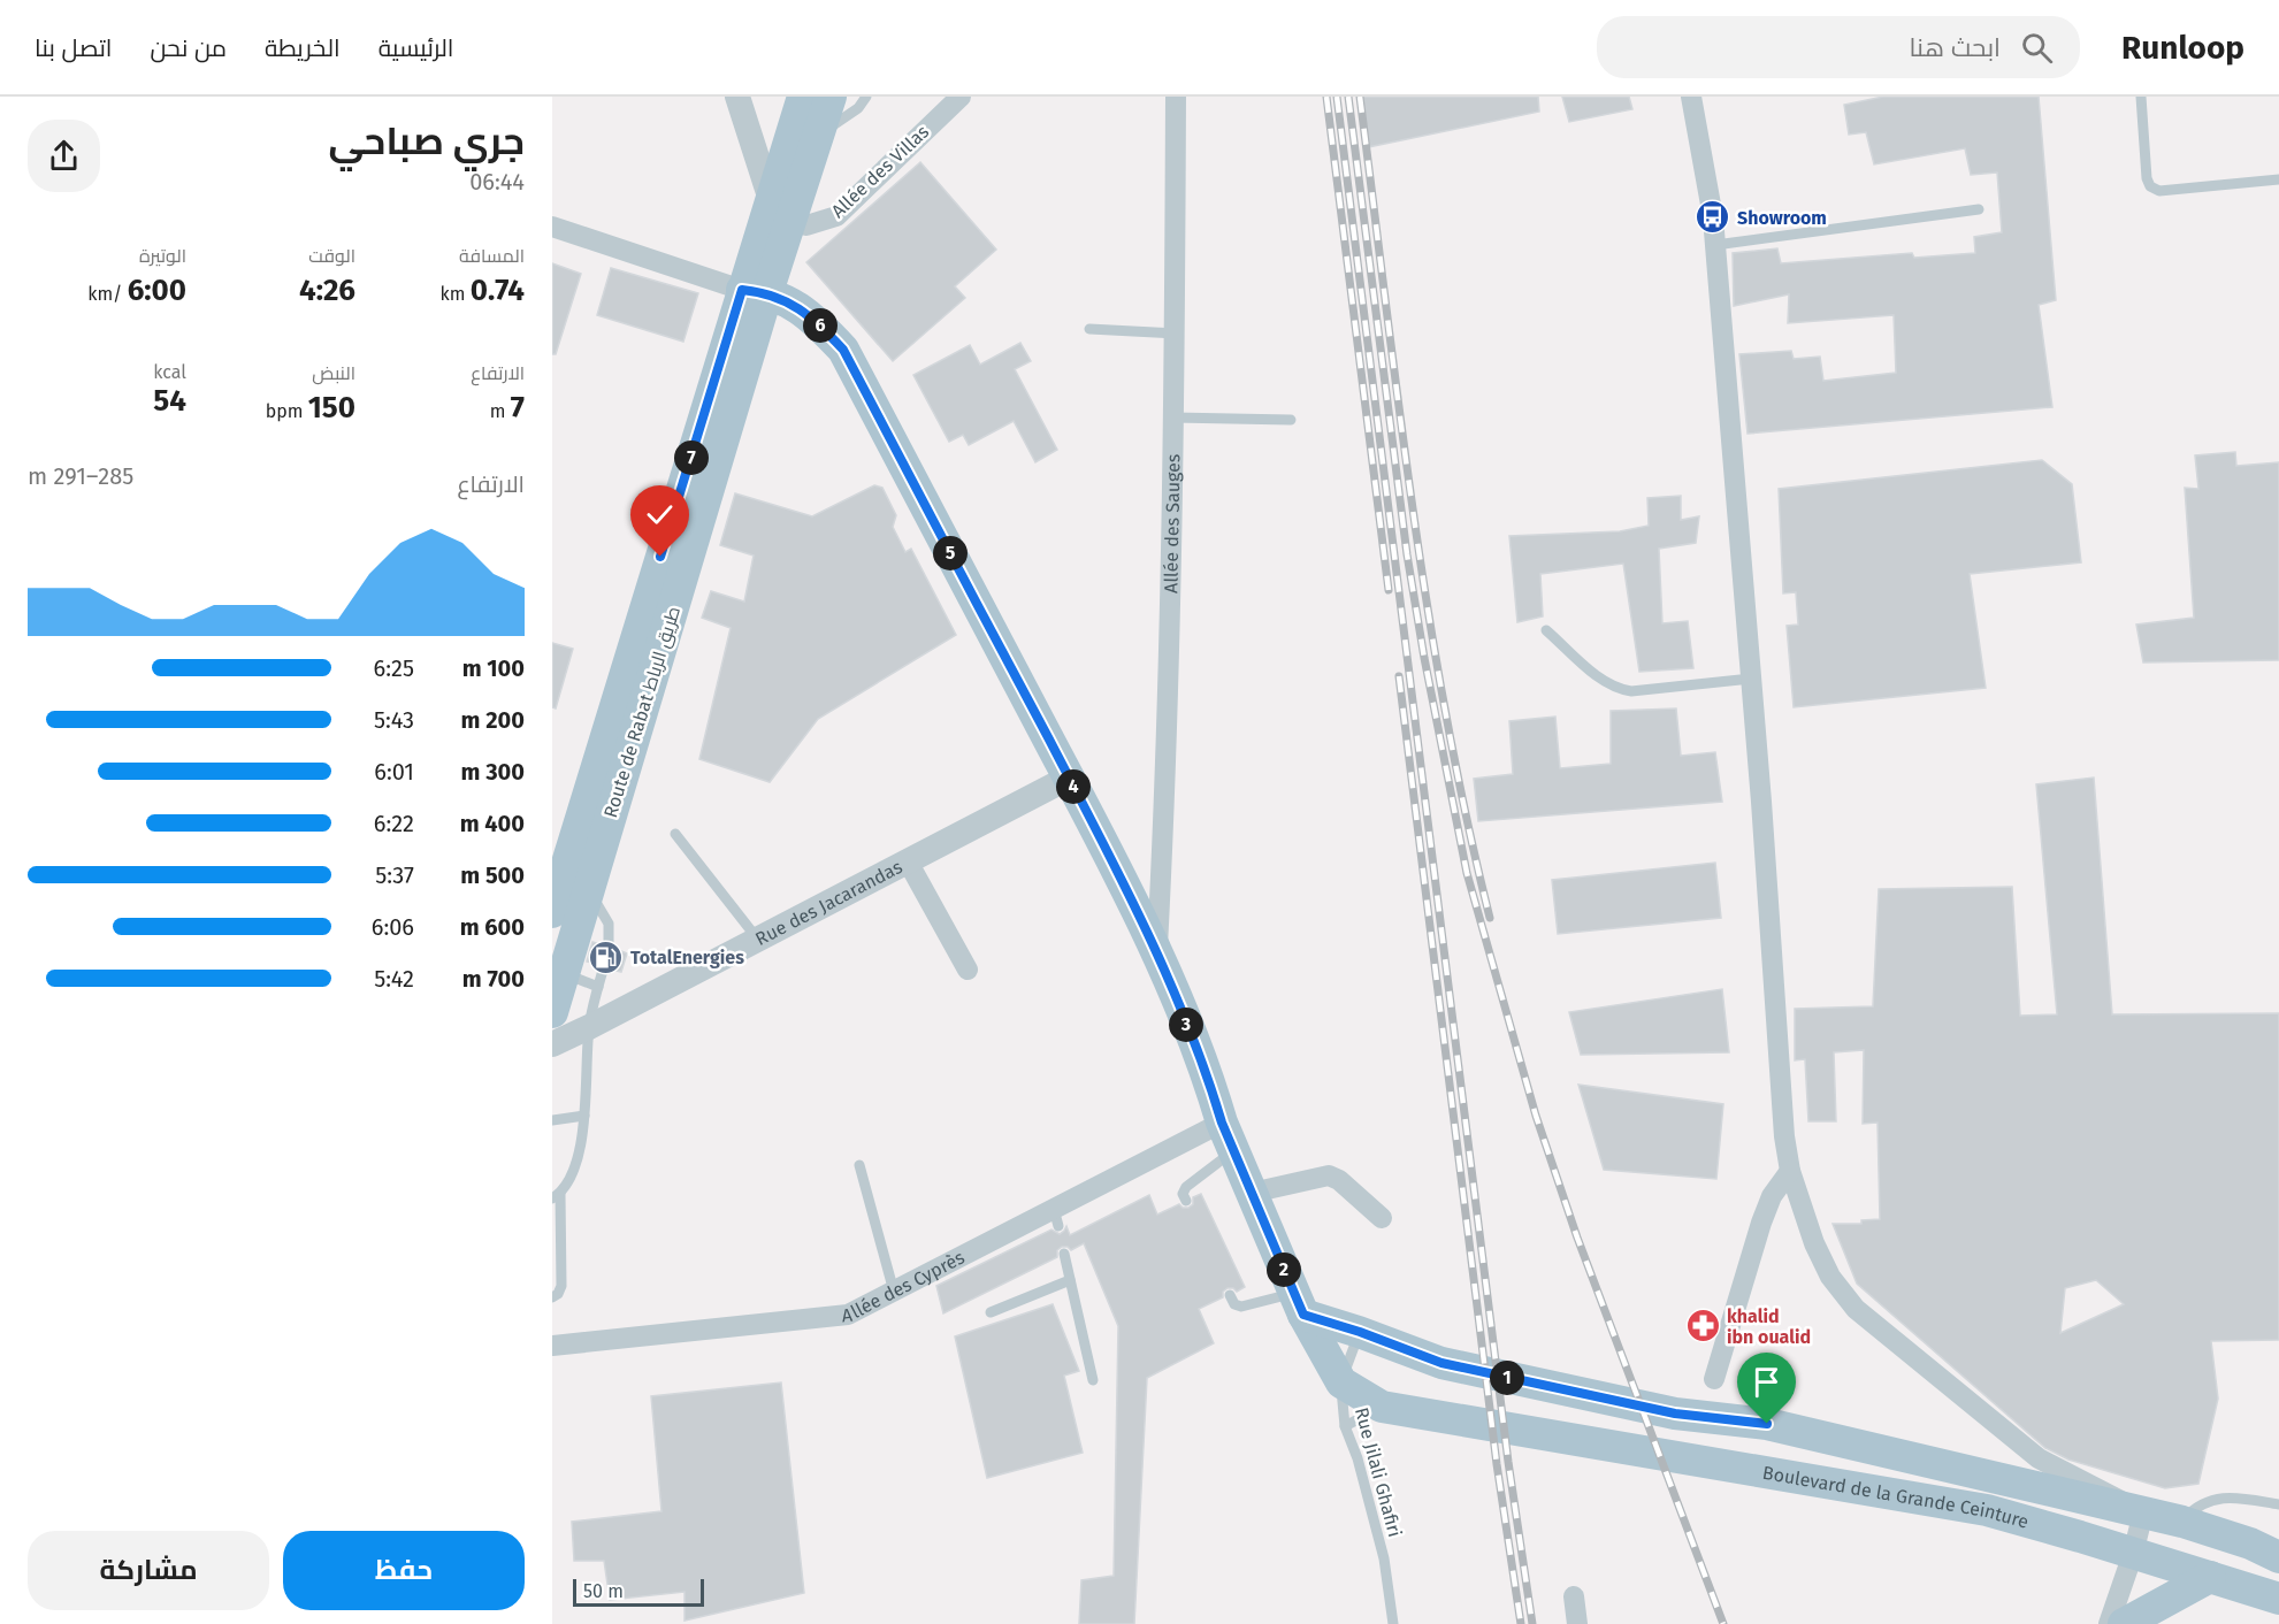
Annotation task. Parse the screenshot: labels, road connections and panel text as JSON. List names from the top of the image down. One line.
{"streets":{"main road":["Route de Rabat طريق الرباط","Boulevard de la Grande Ceinture"],"street":["Allée des Villas","Allée des Sauges","Rue des Jacarandas","Allée des Cyprès"],"lane":["Rue Jilali Ghafiri"]},"crossings":[["Allée des Villas","Route de Rabat طريق الرباط"],["Allée des Sauges","Boulevard de la Grande Ceinture"],["Route de Rabat طريق الرباط","Boulevard de la Grande Ceinture"],["Rue des Jacarandas","Boulevard de la Grande Ceinture"],["Allée des Cyprès","Boulevard de la Grande Ceinture"],["Rue Jilali Ghafiri","Boulevard de la Grande Ceinture"]],"places":{"bus stop":["Showroom"],"fuel station":["TotalEnergies"],"pharmacy":["khalid ibn oualid"]},"scale_bar":"50 m","page":{"header":"Runloop","search":"ابحث هنا","nav":["الرئيسية","الخريطة","من نحن","اتصل بنا"],"heading":["جري صباحي","06:44"],"stats":[["المسافة","0.74 km"],["الوقت","4:26"],["الوتيرة","6:00 /km"],["الارتفاع","7 m"],["النبض","150 bpm"],["kcal","54"]],"pins":["6","7","5","4","3","2","1"],"chart":["الارتفاع","285–291 m"],"list":[{"name":"100 m","note":"6:25"},{"name":"200 m","note":"5:43"},{"name":"300 m","note":"6:01"},{"name":"400 m","note":"6:22"},{"name":"500 m","note":"5:37"},{"name":"600 m","note":"6:06"},{"name":"700 m","note":"5:42"}],"buttons":["حفظ","مشاركة"],"scale":"50 m"}}
